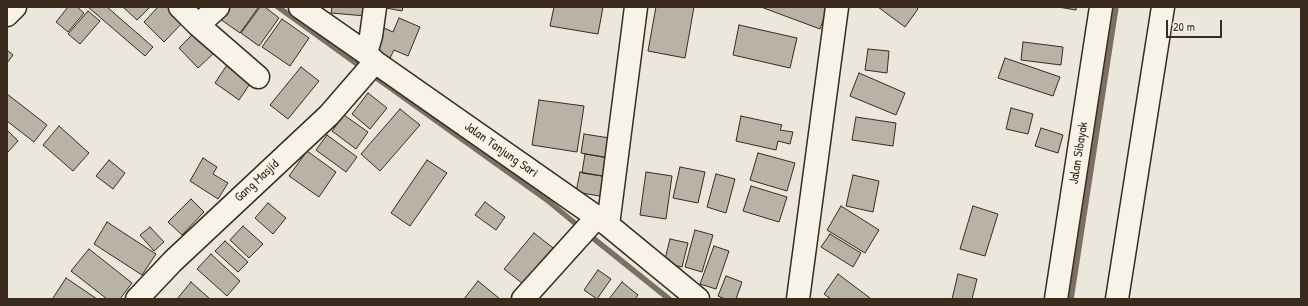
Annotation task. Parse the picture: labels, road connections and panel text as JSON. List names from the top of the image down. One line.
{"streets":{"street":["Jalan Tanjung Sari","Jalan Sibayak","Gang Masjid"]},"crossings":[["Jalan Tanjung Sari","Gang Masjid"]],"scale_bar":"20 m"}
